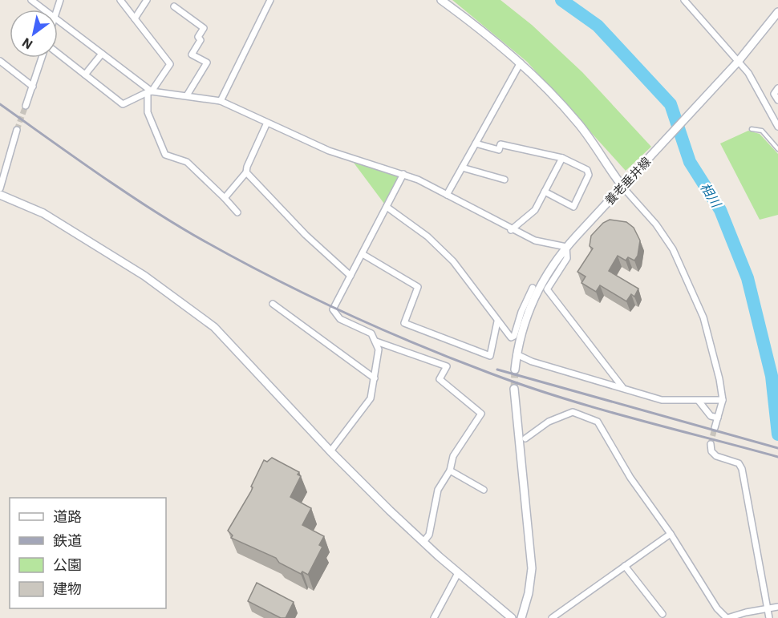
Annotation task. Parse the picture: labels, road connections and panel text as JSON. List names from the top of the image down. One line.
{"streets":{"street":["養老垂井線"]},"water":["相川"],"legend":["道路","鉄道","公園","建物"],"north":"bottom left"}
